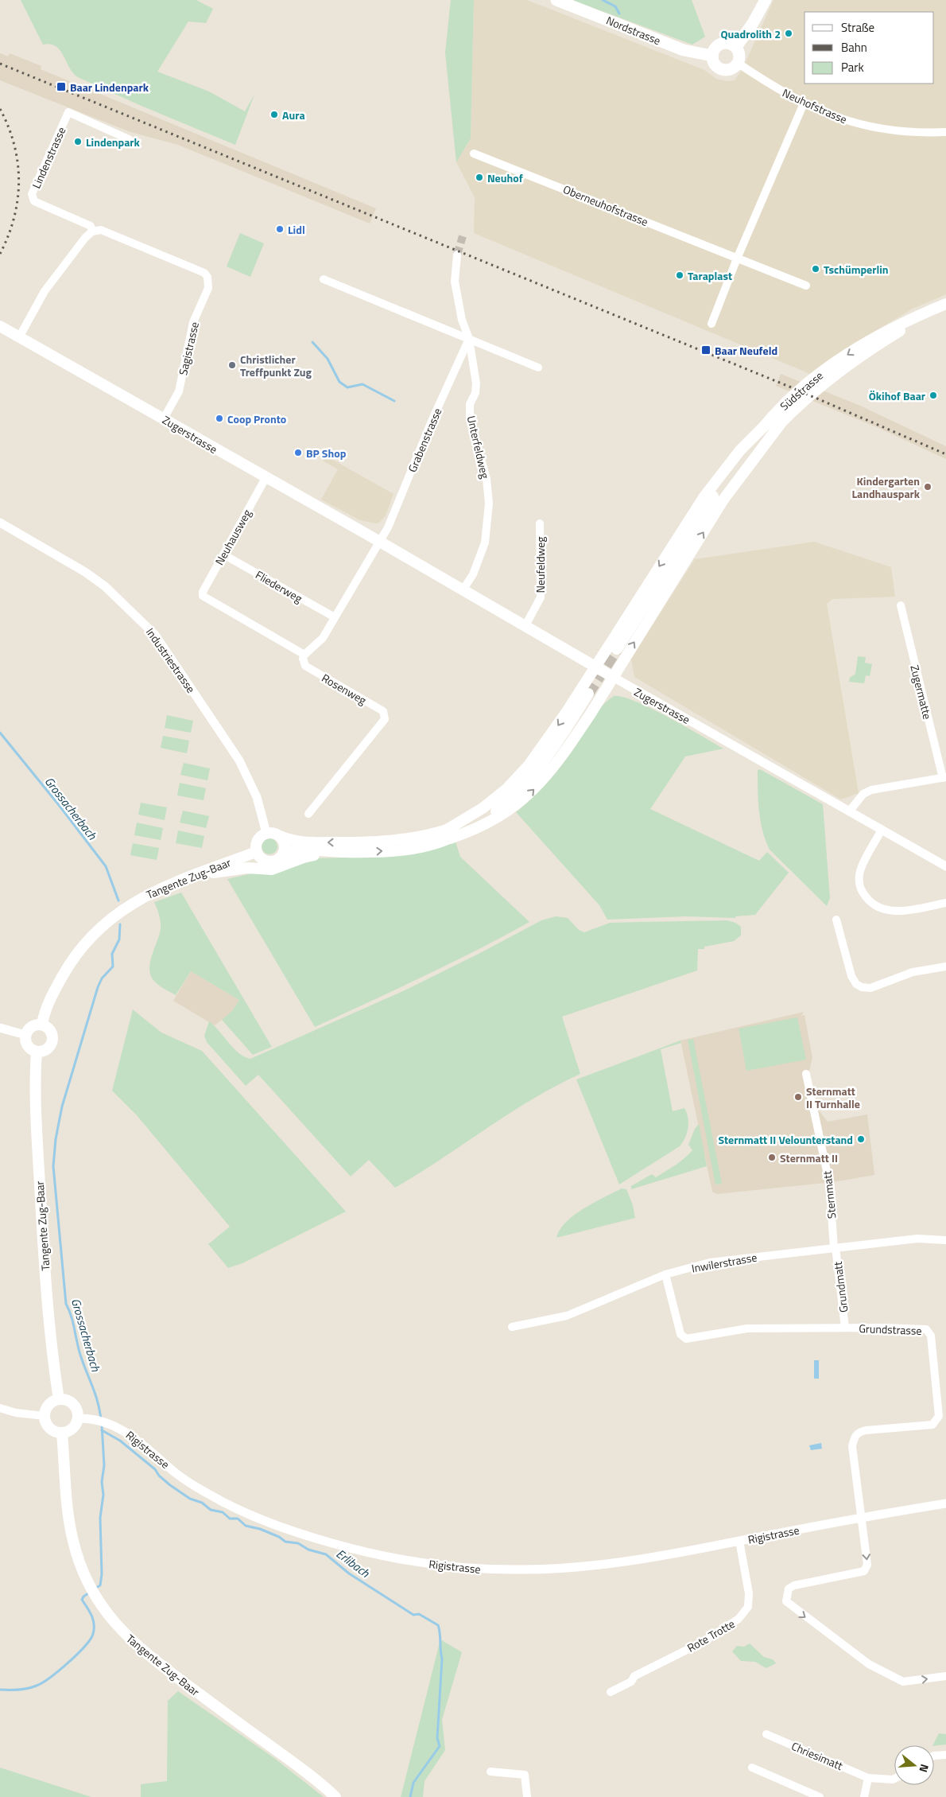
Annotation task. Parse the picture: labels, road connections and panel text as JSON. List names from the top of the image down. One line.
{"streets":{"main road":["Nordstrasse","Südstrasse","Zugerstrasse","Tangente Zug-Baar"],"street":["Neuhofstrasse","Lindenstrasse","Oberneuhofstrasse","Sagistrasse","Grabenstrasse","Unterfeldweg","Neuhausweg","Neufeldweg","Fliederweg","Industriestrasse","Rosenweg","Zugermatte","Sternmatt","Inwilerstrasse","Grundmatt","Grundstrasse","Rigistrasse","Rote Trotte","Chriesimatt"]},"crossings":[["Nordstrasse","Neuhofstrasse"],["Lindenstrasse","Sagistrasse"],["Sagistrasse","Zugerstrasse"],["Zugerstrasse","Grabenstrasse"],["Zugerstrasse","Unterfeldweg"],["Zugerstrasse","Neuhausweg"],["Zugerstrasse","Neufeldweg"],["Grabenstrasse","Unterfeldweg"],["Neuhausweg","Fliederweg"],["Neuhausweg","Rosenweg"],["Industriestrasse","Tangente Zug-Baar"],["Tangente Zug-Baar","Rigistrasse"],["Sternmatt","Inwilerstrasse"],["Sternmatt","Grundmatt"],["Inwilerstrasse","Grundmatt"],["Inwilerstrasse","Grundstrasse"],["Grundmatt","Grundstrasse"],["Grundstrasse","Rigistrasse"],["Rigistrasse","Rote Trotte"]],"water":["Grossacherbach","Erlibach"],"places":{"other":["Quadrolith 2","Aura","Lindenpark","Neuhof","Lidl","Tschümperlin","Taraplast","Christlicher Treffpunkt Zug","Ökihof Baar","Coop Pronto","BP Shop","Kindergarten Landhauspark","Sternmatt II Turnhalle","Sternmatt II Velounterstand","Sternmatt II"],"transit":["Baar Lindenpark","Baar Neufeld"]},"legend":["Straße","Bahn","Park"],"north":"right"}
